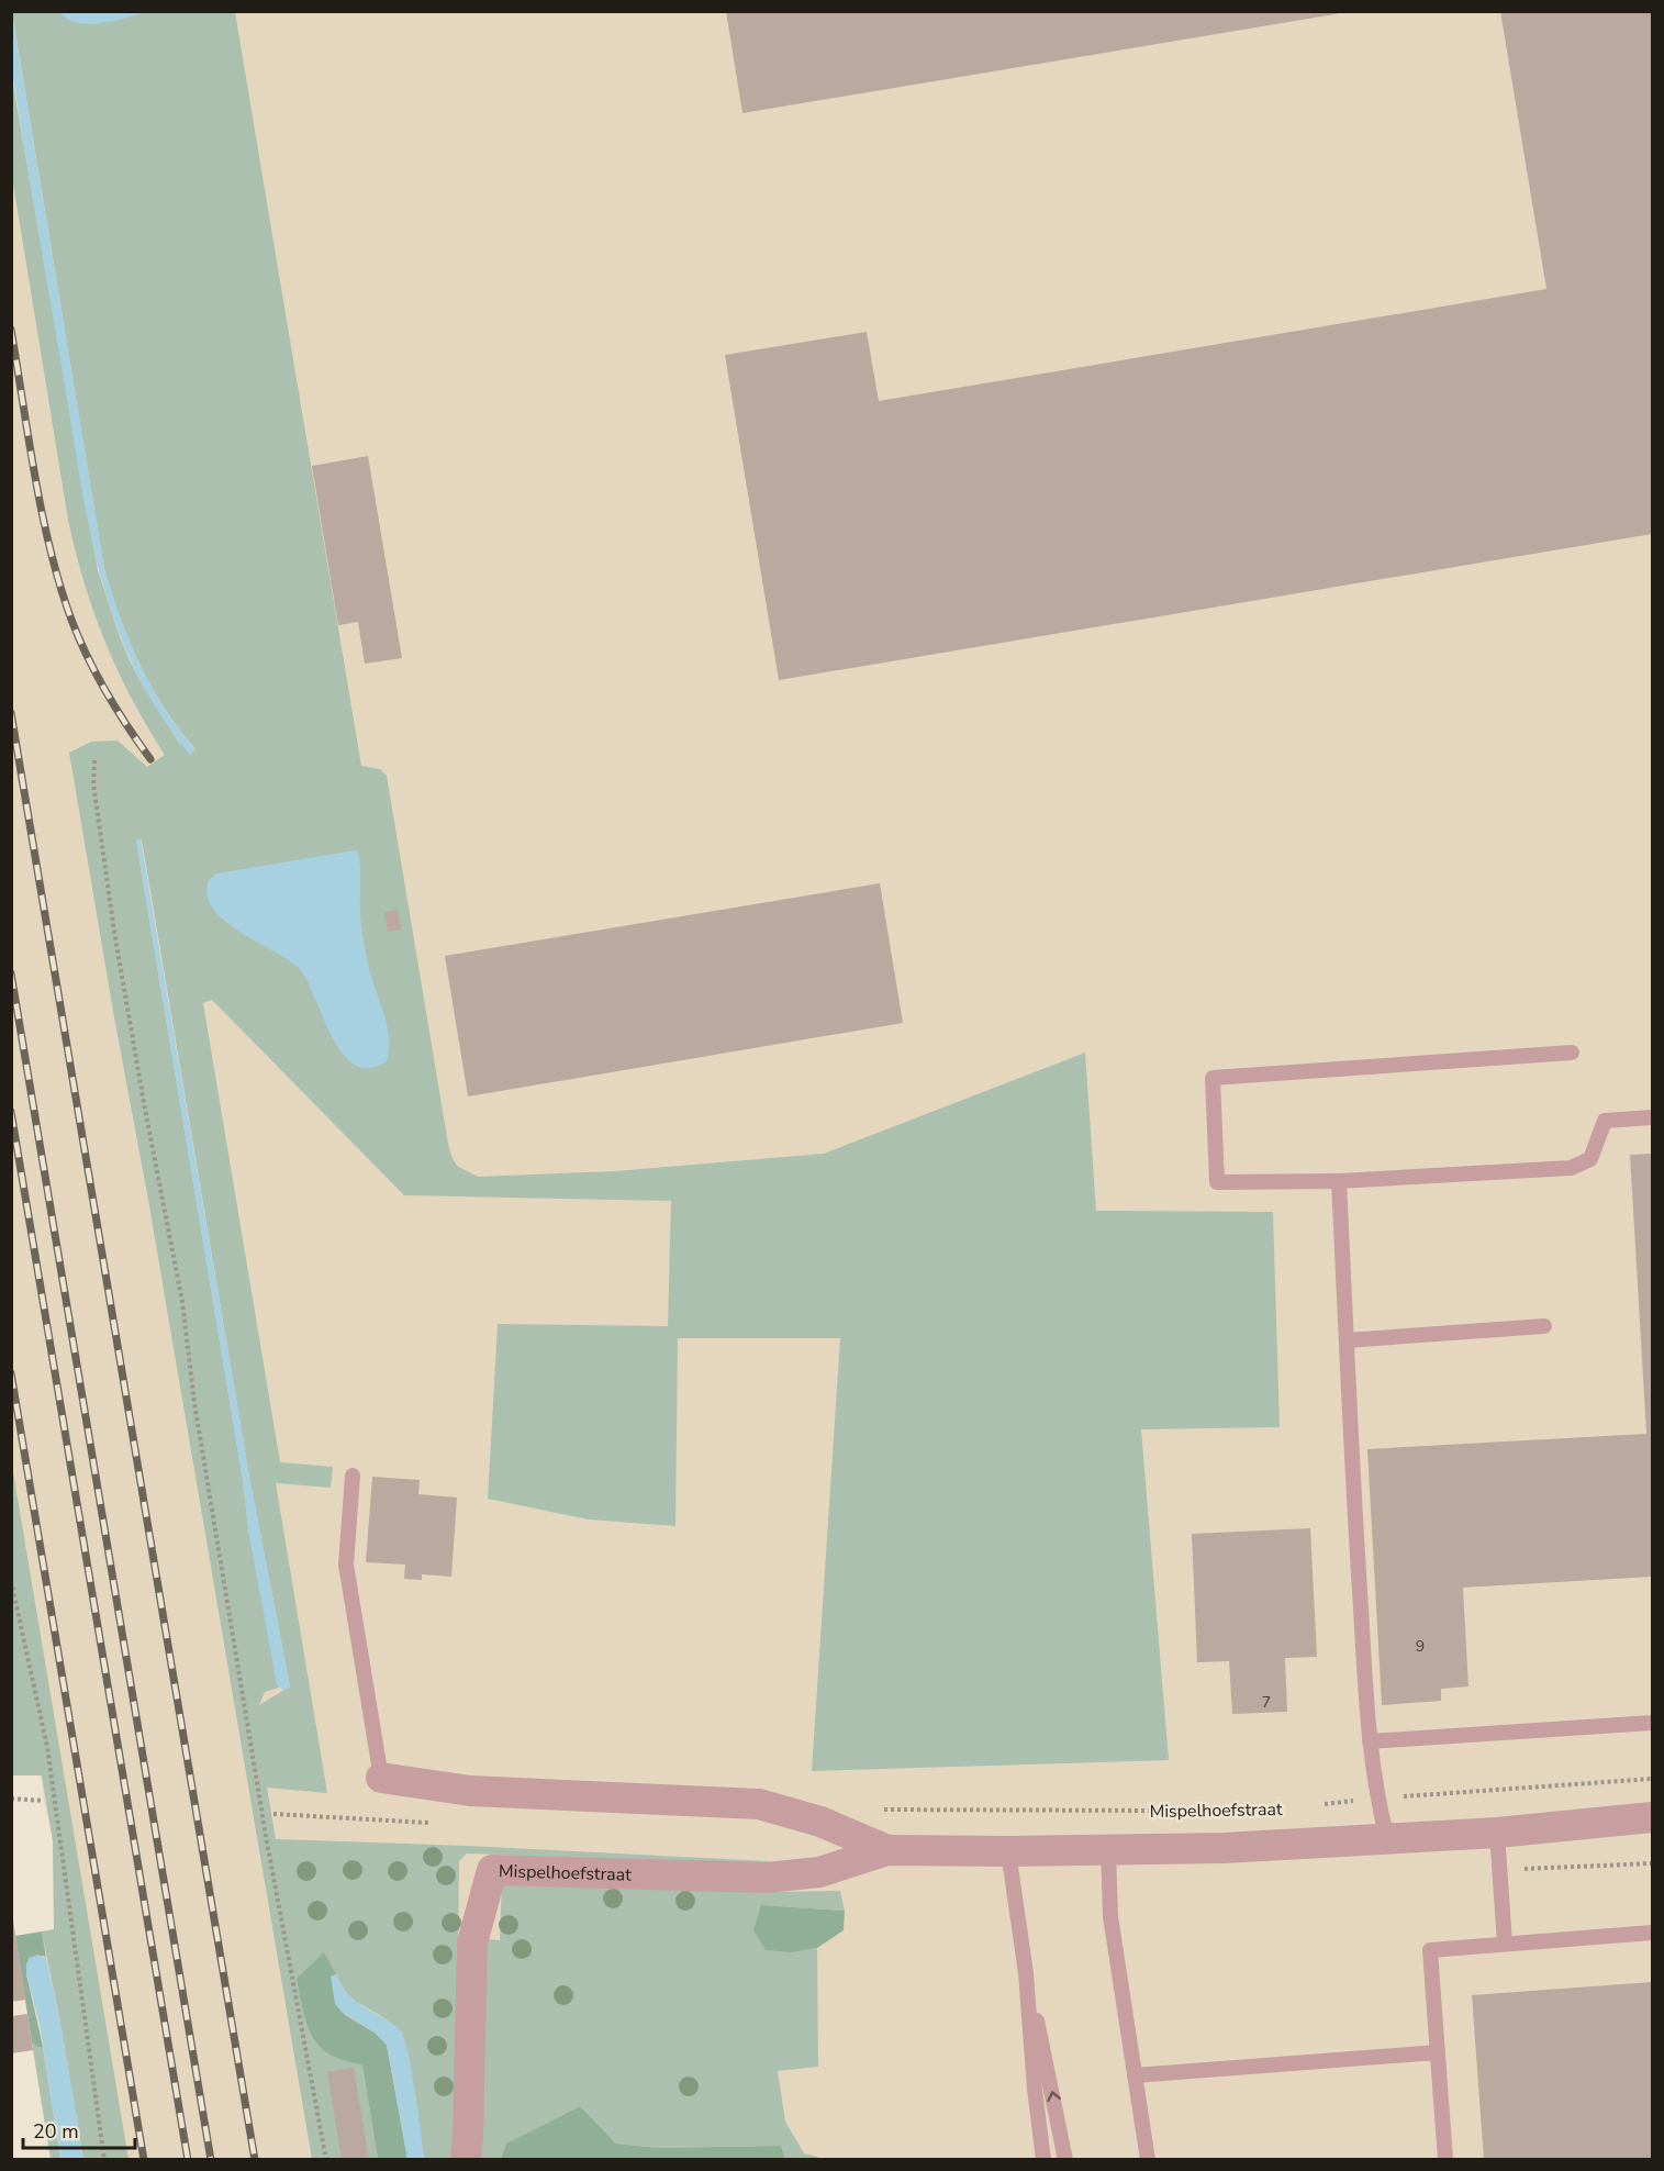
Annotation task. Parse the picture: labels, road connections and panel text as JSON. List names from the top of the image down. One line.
{"streets":{"street":["Mispelhoefstraat"]},"house_numbers":["9","7"],"scale_bar":"20 m"}
